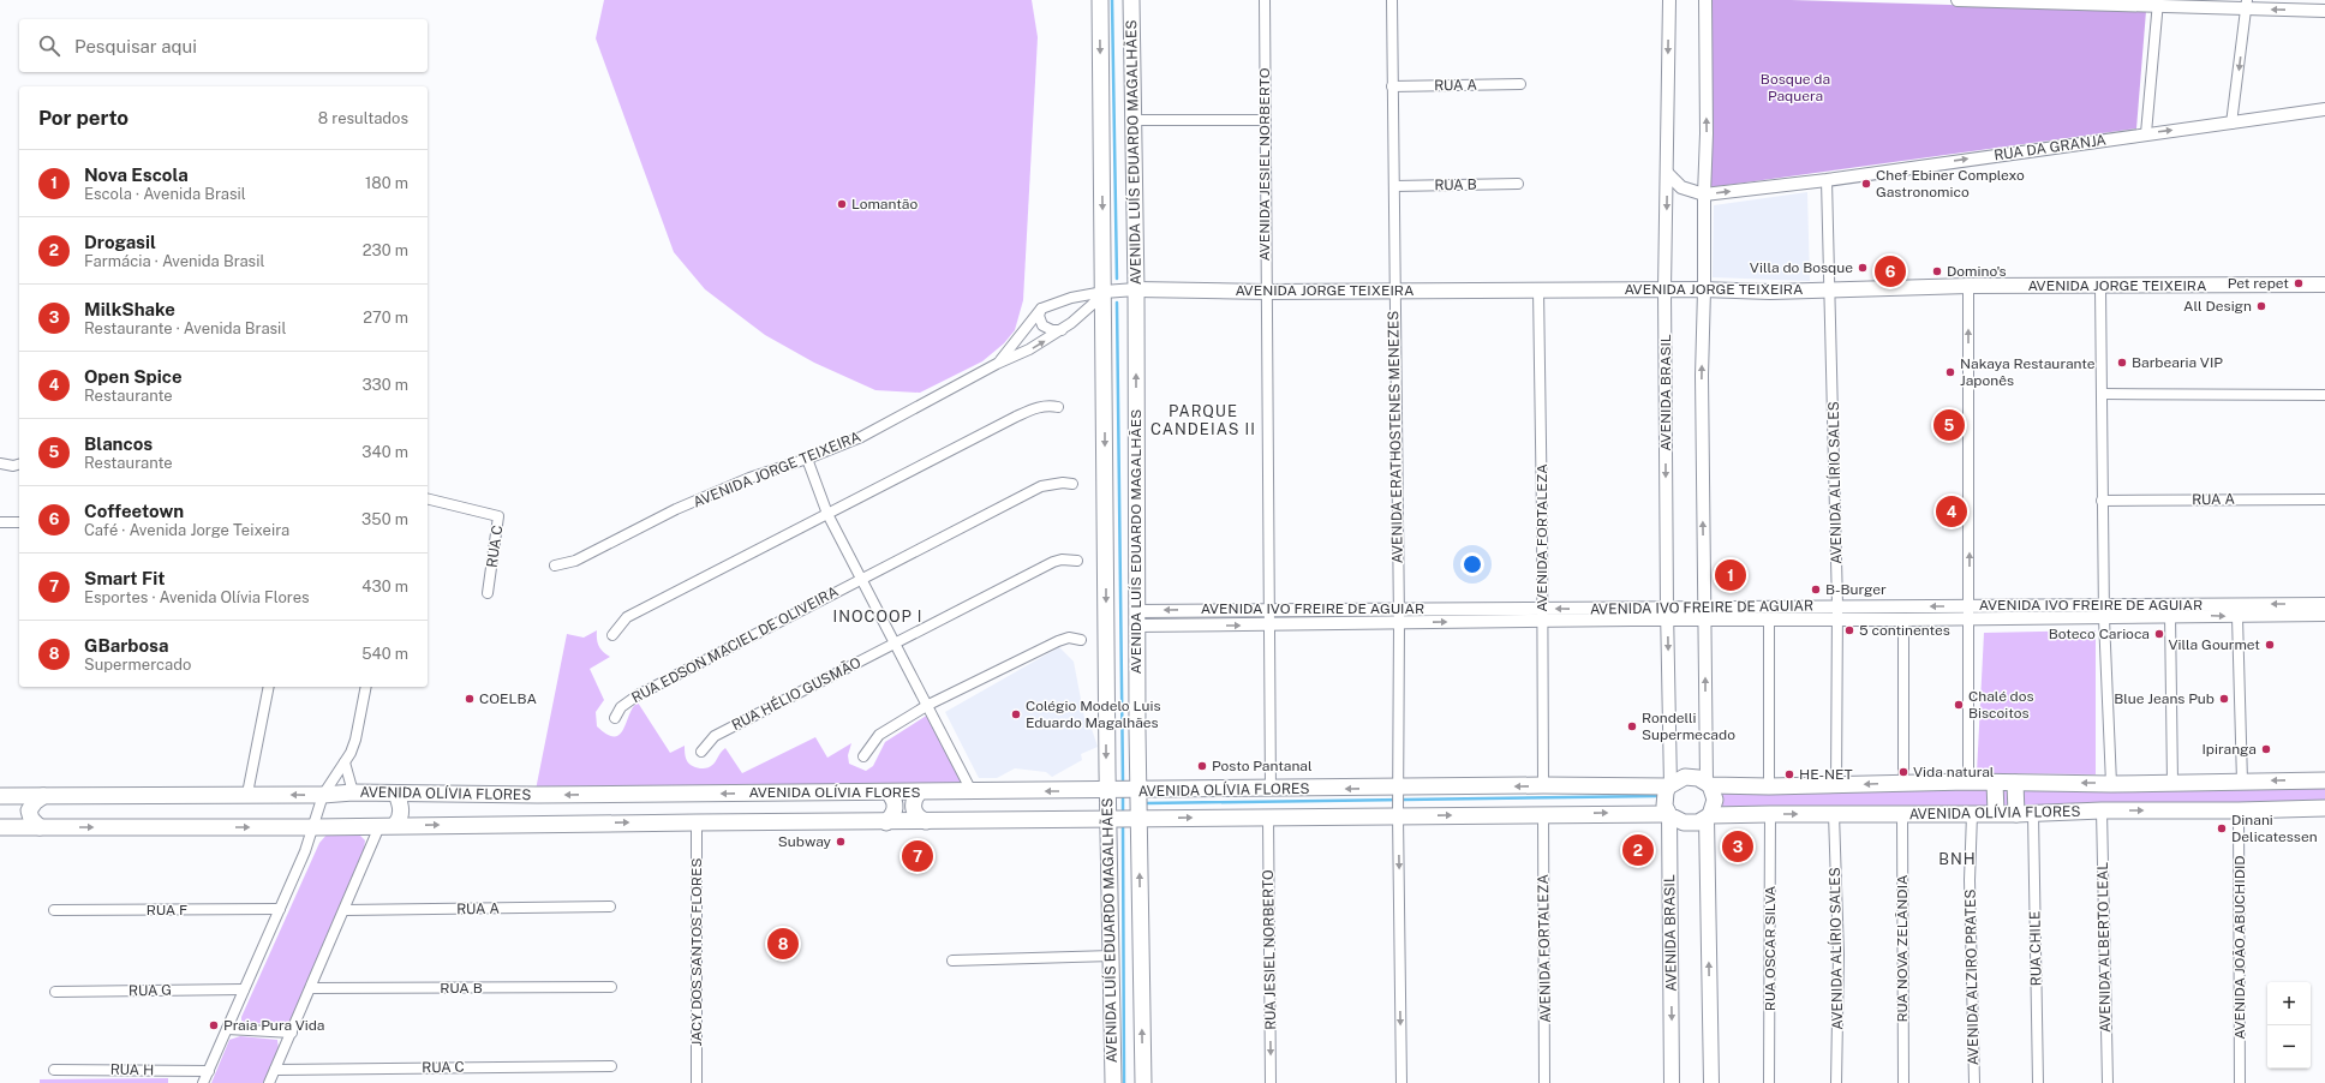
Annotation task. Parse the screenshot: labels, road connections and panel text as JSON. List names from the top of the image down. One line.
{"streets":{"main road":["AVENIDA LUÍS EDUARDO MAGALHÃES","AVENIDA JORGE TEIXEIRA","AVENIDA BRASIL","AVENIDA OLÍVIA FLORES"],"street":["RUA A","RUA DA GRANJA","AVENIDA JESIEL NORBERTO","RUA B","AVENIDA ERATHOSTENES MENEZES","AVENIDA ALÍRIO SALES","AVENIDA FORTALEZA","RUA C","AVENIDA IVO FREIRE DE AGUIAR","RUA EDSON MACIEL DE OLIVEIRA","RUA HÉLIO GUSMÃO","RUA F","AVENIDA ALBERTO LEAL","AVENIDA JOÃO ABUCHIDID","RUA OSCAR SILVA","RUA NOVA ZELÂNDIA","RUA CHILE","RUA JESIEL NORBERTO","JACY DOS SANTOS FLORES","AVENIDA ALZIRO PRATES","RUA G","RUA H"]},"crossings":[["RUA A","AVENIDA ERATHOSTENES MENEZES"],["RUA DA GRANJA","AVENIDA BRASIL"],["RUA DA GRANJA","AVENIDA ALÍRIO SALES"],["AVENIDA LUÍS EDUARDO MAGALHÃES","AVENIDA JORGE TEIXEIRA"],["AVENIDA LUÍS EDUARDO MAGALHÃES","AVENIDA IVO FREIRE DE AGUIAR"],["AVENIDA LUÍS EDUARDO MAGALHÃES","AVENIDA OLÍVIA FLORES"],["AVENIDA JESIEL NORBERTO","AVENIDA JORGE TEIXEIRA"],["AVENIDA JESIEL NORBERTO","AVENIDA IVO FREIRE DE AGUIAR"],["AVENIDA JESIEL NORBERTO","AVENIDA OLÍVIA FLORES"],["RUA B","AVENIDA ERATHOSTENES MENEZES"],["AVENIDA JORGE TEIXEIRA","AVENIDA BRASIL"],["AVENIDA JORGE TEIXEIRA","AVENIDA ERATHOSTENES MENEZES"],["AVENIDA JORGE TEIXEIRA","AVENIDA ALÍRIO SALES"],["AVENIDA JORGE TEIXEIRA","AVENIDA FORTALEZA"],["AVENIDA BRASIL","AVENIDA IVO FREIRE DE AGUIAR"],["AVENIDA BRASIL","AVENIDA OLÍVIA FLORES"],["AVENIDA ERATHOSTENES MENEZES","AVENIDA IVO FREIRE DE AGUIAR"],["AVENIDA ERATHOSTENES MENEZES","AVENIDA OLÍVIA FLORES"],["AVENIDA ALÍRIO SALES","AVENIDA IVO FREIRE DE AGUIAR"],["AVENIDA ALÍRIO SALES","AVENIDA OLÍVIA FLORES"],["AVENIDA FORTALEZA","AVENIDA IVO FREIRE DE AGUIAR"],["AVENIDA FORTALEZA","AVENIDA OLÍVIA FLORES"],["AVENIDA OLÍVIA FLORES","AVENIDA ALBERTO LEAL"],["AVENIDA OLÍVIA FLORES","AVENIDA JOÃO ABUCHIDID"],["AVENIDA OLÍVIA FLORES","RUA OSCAR SILVA"],["AVENIDA OLÍVIA FLORES","RUA NOVA ZELÂNDIA"],["AVENIDA OLÍVIA FLORES","RUA CHILE"],["AVENIDA OLÍVIA FLORES","RUA JESIEL NORBERTO"],["AVENIDA OLÍVIA FLORES","JACY DOS SANTOS FLORES"],["AVENIDA OLÍVIA FLORES","AVENIDA ALZIRO PRATES"]],"one_way":["RUA DA GRANJA","RUA JESIEL NORBERTO"],"districts":["PARQUE CANDEIAS II","INOCOOP I","BNH"],"parks":["Bosque da Paquera"],"places":["Chef Ebiner Complexo Gastronomico","Lomantão","Villa do Bosque","Domino's","Pet repet","All Design","Barbearia VIP","Nakaya Restaurante Japonês","B-Burger","5 continentes","Boteco Carioca","Villa Gourmet","COELBA","Blue Jeans Pub","Chalé dos Biscoitos","Colégio Modelo Luis Eduardo Magalhães","Rondelli Supermecado","Ipiranga","Posto Pantanal","Vida natural","HE-NET","Dinani Delicatessen","Subway","Praia Pura Vida"],"page":{"search":"Pesquisar aqui","heading":["Por perto","8 resultados"],"list":[{"mark":"1","name":"Nova Escola","note":"Escola · Avenida Brasil","value":"180 m"},{"mark":"2","name":"Drogasil","note":"Farmácia · Avenida Brasil","value":"230 m"},{"mark":"3","name":"MilkShake","note":"Restaurante · Avenida Brasil","value":"270 m"},{"mark":"4","name":"Open Spice","note":"Restaurante","value":"330 m"},{"mark":"5","name":"Blancos","note":"Restaurante","value":"340 m"},{"mark":"6","name":"Coffeetown","note":"Café · Avenida Jorge Teixeira","value":"350 m"},{"mark":"7","name":"Smart Fit","note":"Esportes · Avenida Olívia Flores","value":"430 m"},{"mark":"8","name":"GBarbosa","note":"Supermercado","value":"540 m"}],"pins":["6","5","4","1","3","2","7","8"],"map_buttons":["+","−"]}}
